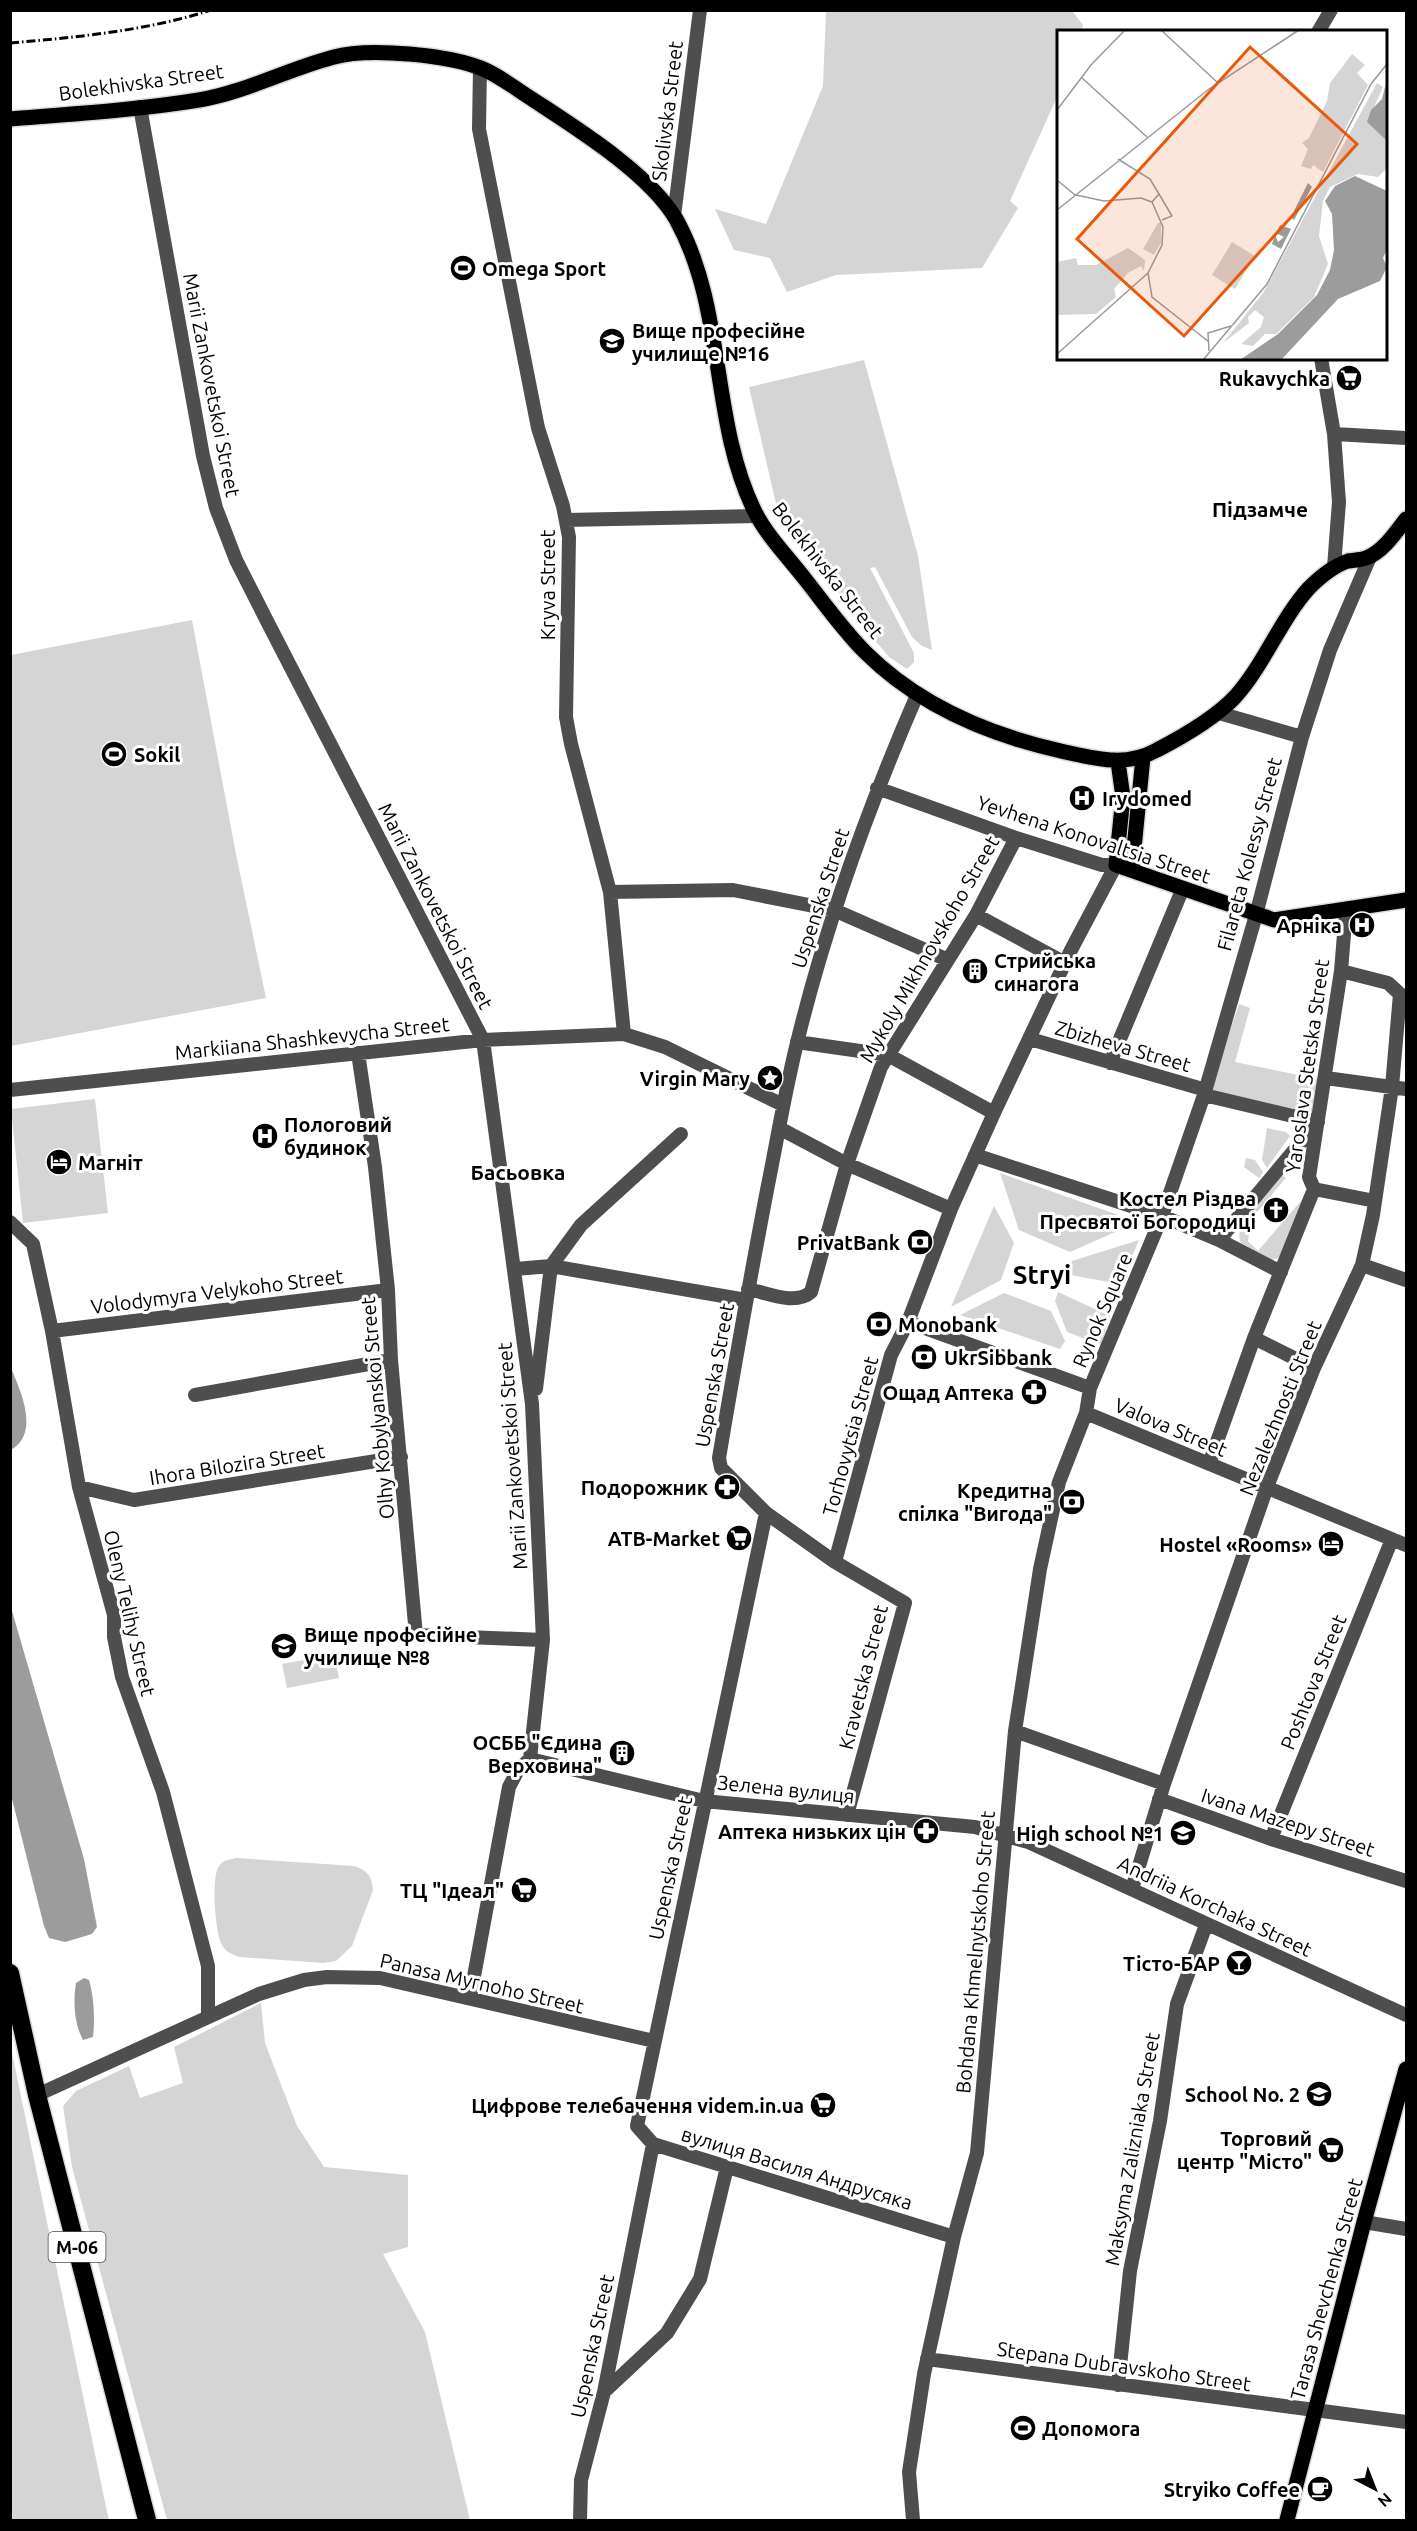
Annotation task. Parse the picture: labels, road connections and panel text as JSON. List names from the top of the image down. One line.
{"streets":{"highway":["М-06"],"main road":["Bolekhivska Street","Yevhena Konovaltsia Street","Filareta Kolessy Street","Tarasa Shevchenka Street"],"street":["Skolivska Street","Marii Zankovetskoi Street","Kryva Street","Uspenska Street","Mykoly Mikhnovskoho Street","Markiiana Shashkevycha Street","Zbizheva Street","Yaroslava Stetska Street","Volodymyra Velykoho Street","Rynok Square","Olhy Kobylyanskoi Street","Nezalezhnosti Street","Valova Street","Torhovytsia Street","Ihora Bilozira Street","Oleny Telihy Street","Kravetska Street","Poshtova Street","Зелена вулиця","Ivana Mazepy Street","Andriia Korchaka Street","Bohdana Khmelnytskoho Street","Panasa Myrnoho Street","Maksyma Zalizniaka Street","вулиця Василя Андрусяка","Stepana Dubravskoho Street"]},"crossings":[["Bolekhivska Street","Skolivska Street"],["Bolekhivska Street","Marii Zankovetskoi Street"],["Bolekhivska Street","Kryva Street"],["Bolekhivska Street","Uspenska Street"],["Marii Zankovetskoi Street","Mykoly Mikhnovskoho Street"],["Marii Zankovetskoi Street","Markiiana Shashkevycha Street"],["Marii Zankovetskoi Street","Olhy Kobylyanskoi Street"],["Marii Zankovetskoi Street","Зелена вулиця"],["Kryva Street","Markiiana Shashkevycha Street"],["Yevhena Konovaltsia Street","Filareta Kolessy Street"],["Yevhena Konovaltsia Street","Uspenska Street"],["Yevhena Konovaltsia Street","Mykoly Mikhnovskoho Street"],["Yevhena Konovaltsia Street","Yaroslava Stetska Street"],["Filareta Kolessy Street","Zbizheva Street"],["Filareta Kolessy Street","Rynok Square"],["Uspenska Street","Mykoly Mikhnovskoho Street"],["Uspenska Street","Markiiana Shashkevycha Street"],["Uspenska Street","Kravetska Street"],["Uspenska Street","Зелена вулиця"],["Uspenska Street","Panasa Myrnoho Street"],["Uspenska Street","вулиця Василя Андрусяка"],["Markiiana Shashkevycha Street","Olhy Kobylyanskoi Street"],["Zbizheva Street","Yaroslava Stetska Street"],["Yaroslava Stetska Street","Nezalezhnosti Street"],["Volodymyra Velykoho Street","Olhy Kobylyanskoi Street"],["Volodymyra Velykoho Street","Oleny Telihy Street"],["Rynok Square","Torhovytsia Street"],["Rynok Square","Bohdana Khmelnytskoho Street"],["Olhy Kobylyanskoi Street","Ihora Bilozira Street"],["Nezalezhnosti Street","Valova Street"],["Nezalezhnosti Street","Ivana Mazepy Street"],["Nezalezhnosti Street","Andriia Korchaka Street"],["Valova Street","Poshtova Street"],["Valova Street","Bohdana Khmelnytskoho Street"],["Torhovytsia Street","Kravetska Street"],["Ihora Bilozira Street","Oleny Telihy Street"],["Oleny Telihy Street","Panasa Myrnoho Street"],["Kravetska Street","Зелена вулиця"],["Poshtova Street","Ivana Mazepy Street"],["Зелена вулиця","Andriia Korchaka Street"],["Зелена вулиця","Bohdana Khmelnytskoho Street"],["Andriia Korchaka Street","Bohdana Khmelnytskoho Street"],["Andriia Korchaka Street","Maksyma Zalizniaka Street"],["Bohdana Khmelnytskoho Street","вулиця Василя Андрусяка"],["Bohdana Khmelnytskoho Street","Stepana Dubravskoho Street"],["Panasa Myrnoho Street","М-06"],["Maksyma Zalizniaka Street","Stepana Dubravskoho Street"],["Tarasa Shevchenka Street","Stepana Dubravskoho Street"]],"districts":["Підзамче","Басьовка","Stryi"],"places":{"sports":["Omega Sport","Sokil","Допомога"],"school or university":["Вище професійне училище №16","Вище професійне училище №8","High school №1","School No. 2"],"supermarket":["Rukavychka","ATB-Market","ТЦ \"Ідеал\"","Цифрове телебачення videm.in.ua","Торговий центр \"Місто\""],"hospital":["Irydomed","Арніка","Пологовий будинок"],"building":["Стрийська синагога","ОСББ \"Єдина Верховина\""],"place":["Virgin Mary"],"hotel":["Магніт","Hostel «Rooms»"],"church":["Костел Різдва Пресвятої Богородиці"],"bank":["PrivatBank","Monobank","UkrSibbank","Кредитна спілка \"Вигода\""],"pharmacy":["Ощад Аптека","Подорожник","Аптека низьких цін"],"bar":["Тісто-БАР"],"cafe":["Stryiko Coffee"]},"north":"bottom right"}
